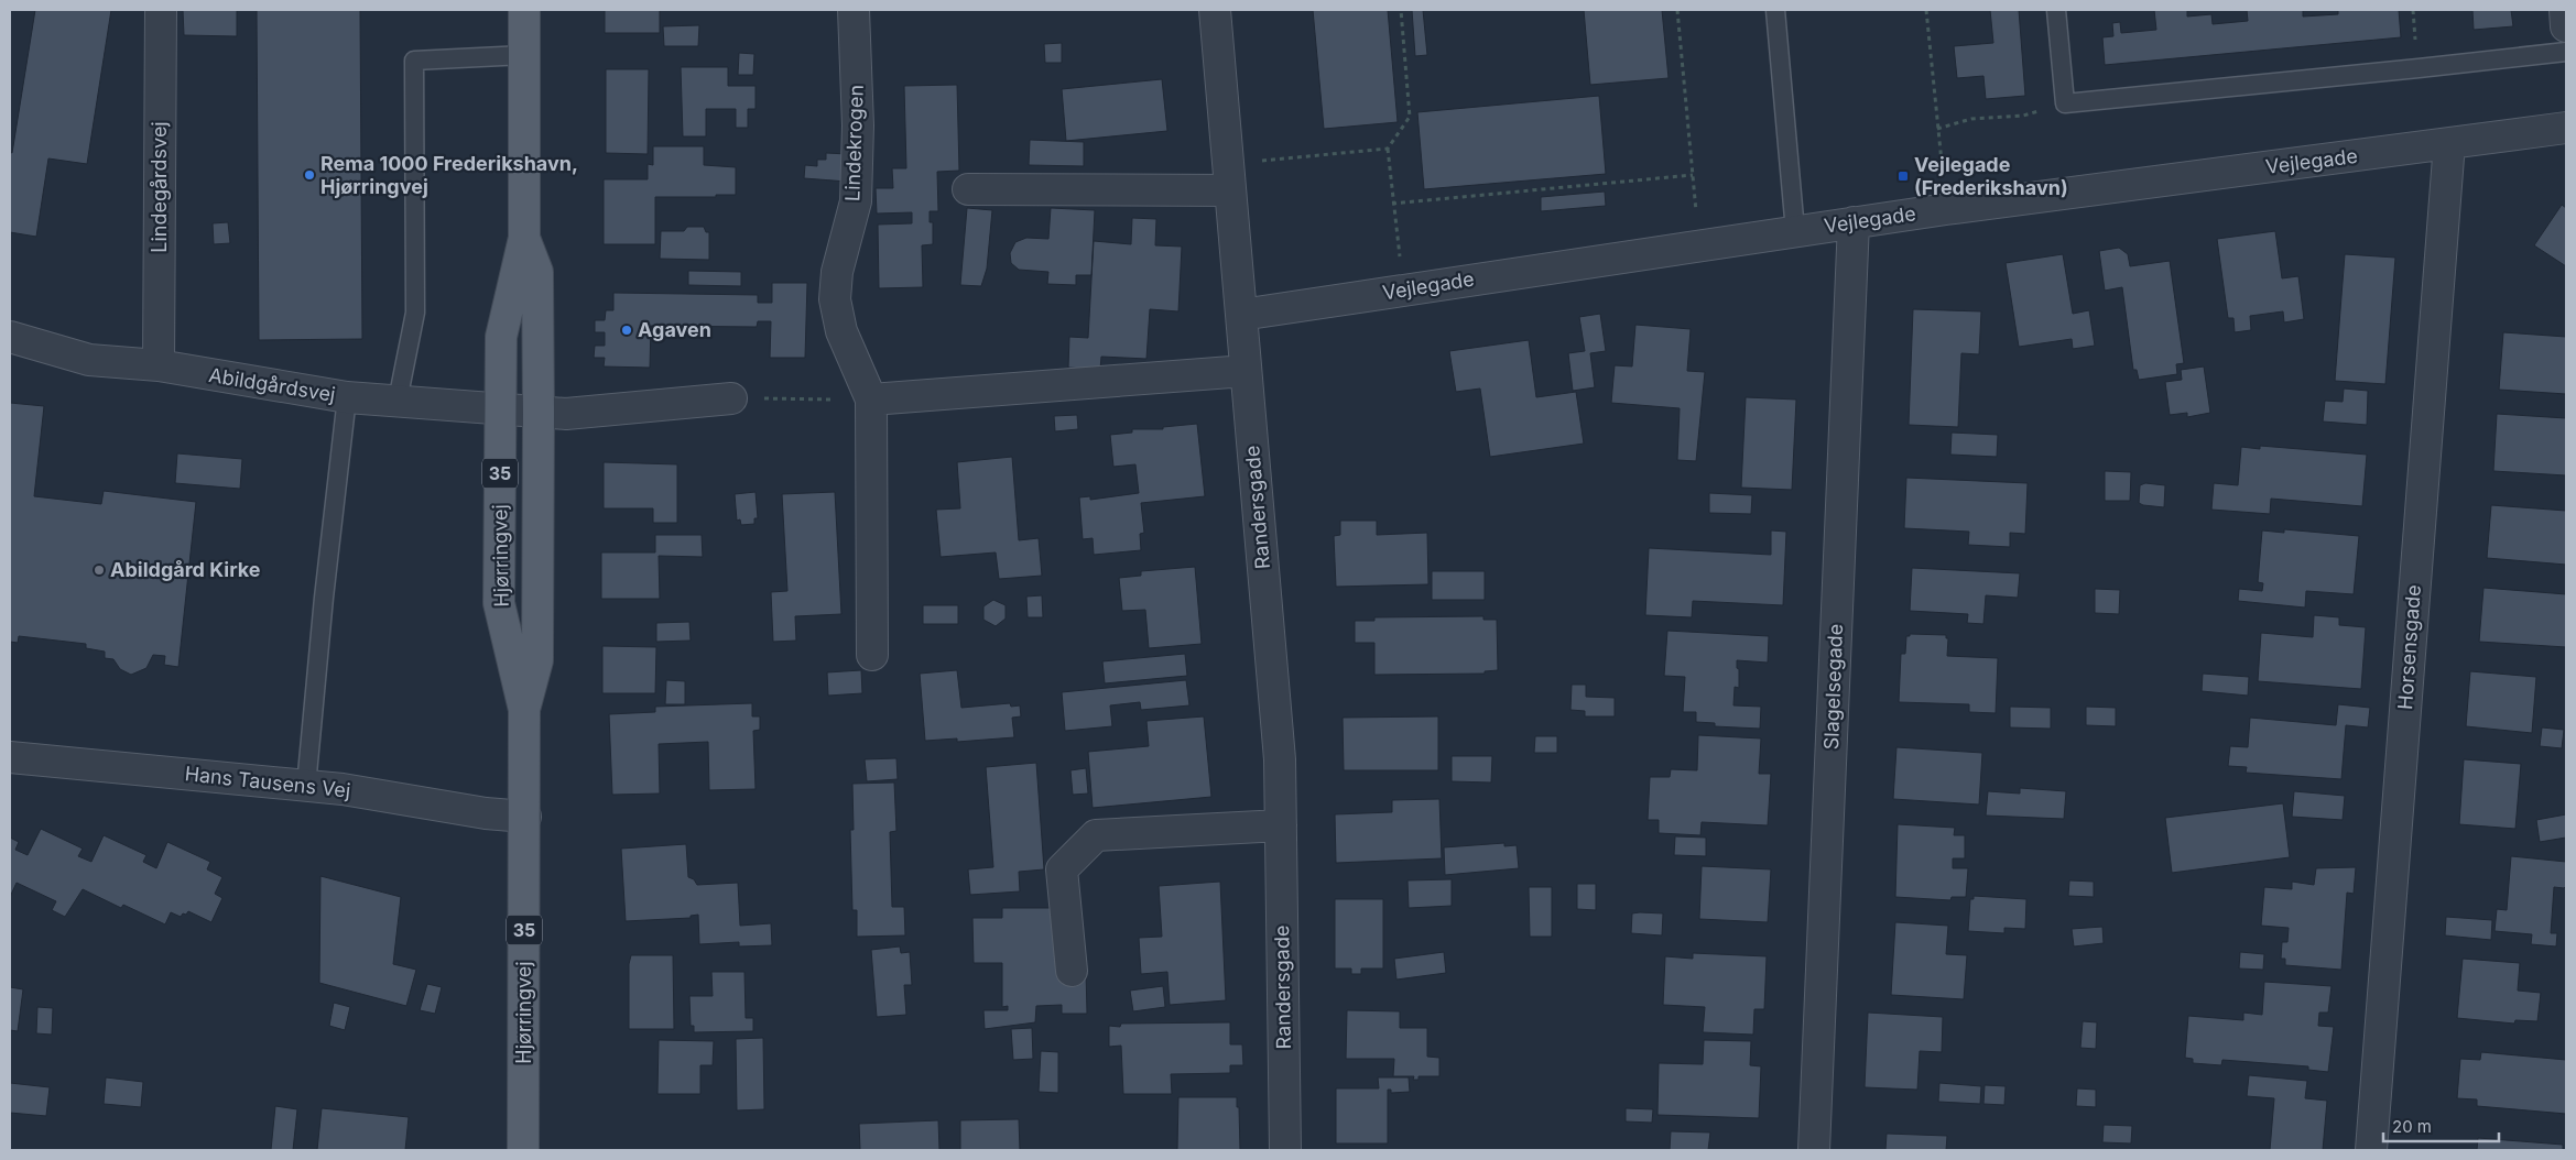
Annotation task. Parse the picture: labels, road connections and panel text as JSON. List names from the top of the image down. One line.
{"streets":{"main road":["35","Hjørringvej"],"street":["Lindekrogen","Vejlegade","Lindegårdsvej","Abildgårdsvej","Randersgade","Horsensgade","Slagelsegade","Hans Tausens Vej"]},"crossings":[["Vejlegade","Randersgade"],["Vejlegade","Horsensgade"],["Vejlegade","Slagelsegade"],["Lindegårdsvej","Abildgårdsvej"],["Abildgårdsvej","Hjørringvej"],["Hjørringvej","Hans Tausens Vej"]],"places":{"other":["Rema 1000 Frederikshavn, Hjørringvej","Agaven","Abildgård Kirke"],"transit":["Vejlegade (Frederikshavn)"]},"scale_bar":"20 m"}
